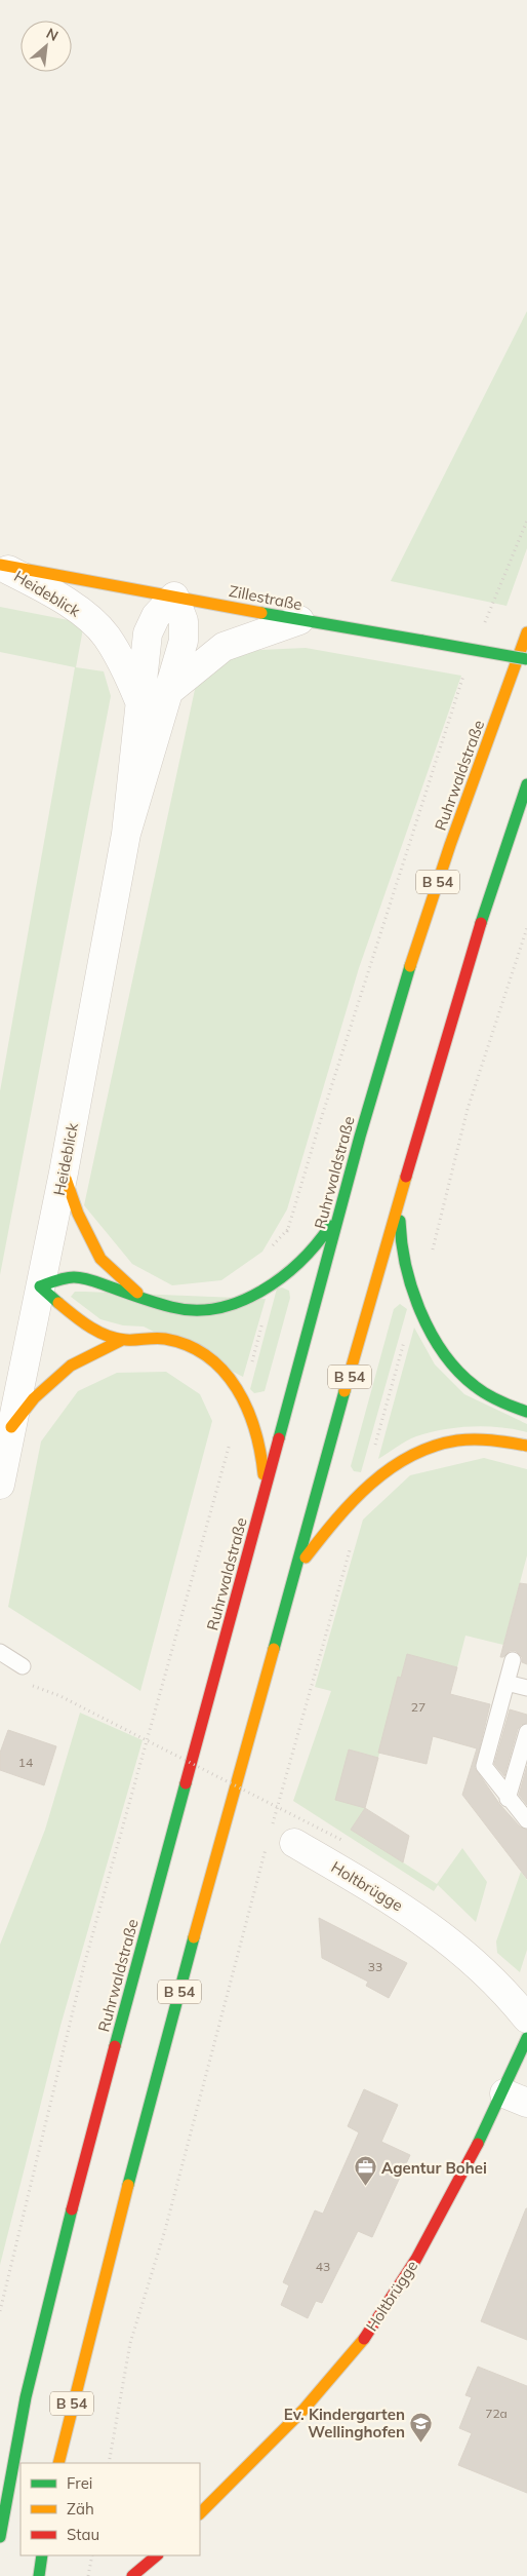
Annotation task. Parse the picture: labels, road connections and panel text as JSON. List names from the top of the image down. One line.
{"streets":{"main road":["Zillestraße","Ruhrwaldstraße","B 54","Holtbrügge"],"street":["Heideblick"]},"crossings":[["Heideblick","Zillestraße"]],"places":{"office":["Agentur Bohei"],"school or university":["Ev. Kindergarten Wellinghofen"]},"house_numbers":["27","14","33","43","72a"],"legend":["Frei","Zäh","Stau"],"north":"top right"}
